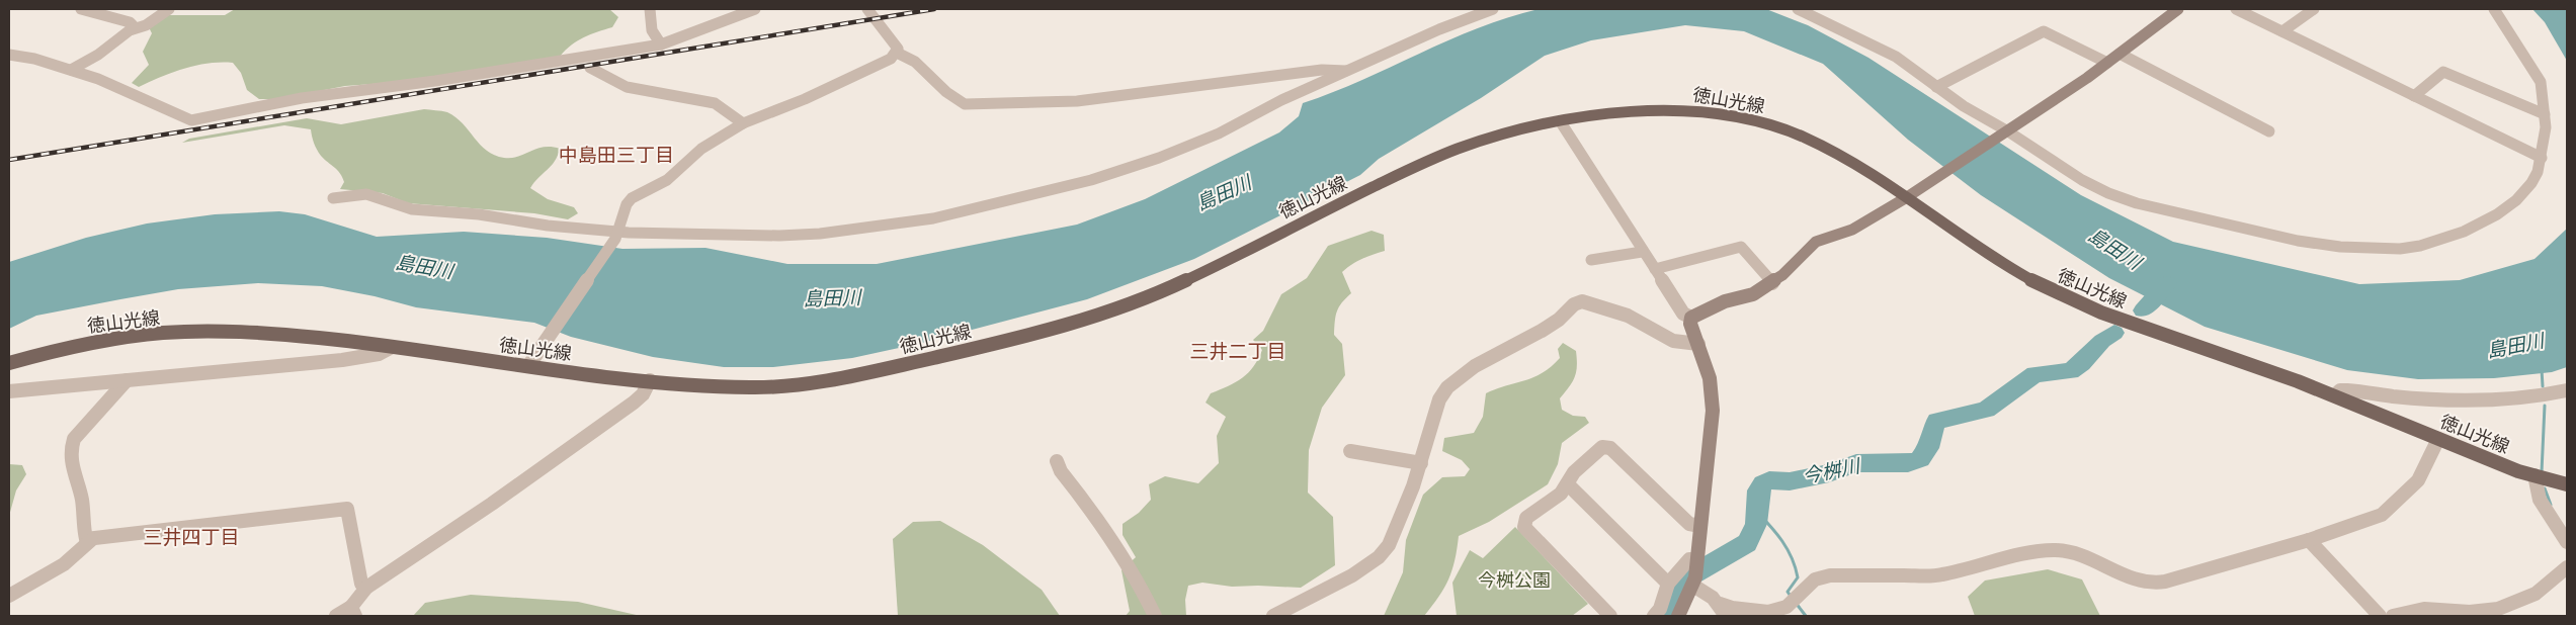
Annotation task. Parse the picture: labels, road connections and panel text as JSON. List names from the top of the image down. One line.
{"streets":{"main road":["徳山光線"]},"districts":["中島田三丁目","三井二丁目","三井四丁目"],"water":["島田川","今桝川"],"parks":["今桝公園"]}
